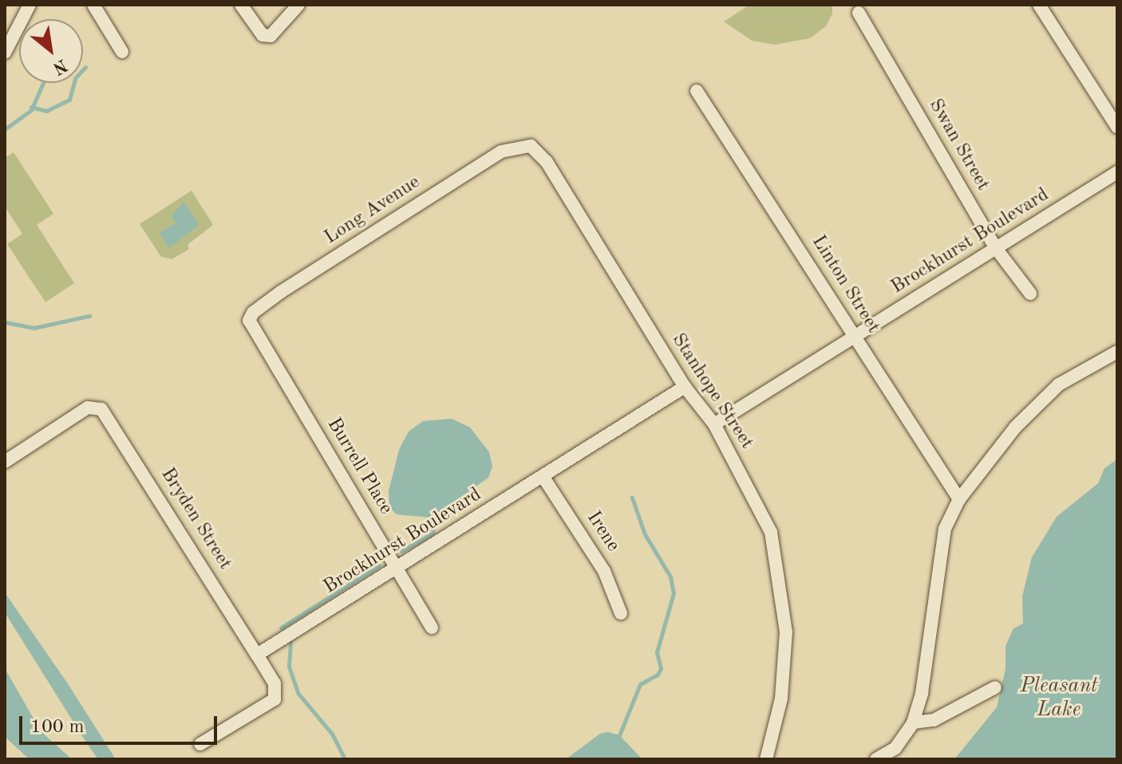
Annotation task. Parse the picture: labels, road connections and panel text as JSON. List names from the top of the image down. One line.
{"streets":{"street":["Swan Street","Long Avenue","Brockhurst Boulevard","Linton Street","Stanhope Street","Burrell Place","Bryden Street","Irene"]},"crossings":[["Swan Street","Brockhurst Boulevard"],["Long Avenue","Stanhope Street"],["Long Avenue","Burrell Place"],["Brockhurst Boulevard","Linton Street"],["Brockhurst Boulevard","Stanhope Street"],["Brockhurst Boulevard","Burrell Place"],["Brockhurst Boulevard","Bryden Street"],["Brockhurst Boulevard","Irene"]],"water":["Pleasant Lake"],"scale_bar":"100 m","north":"bottom right"}
